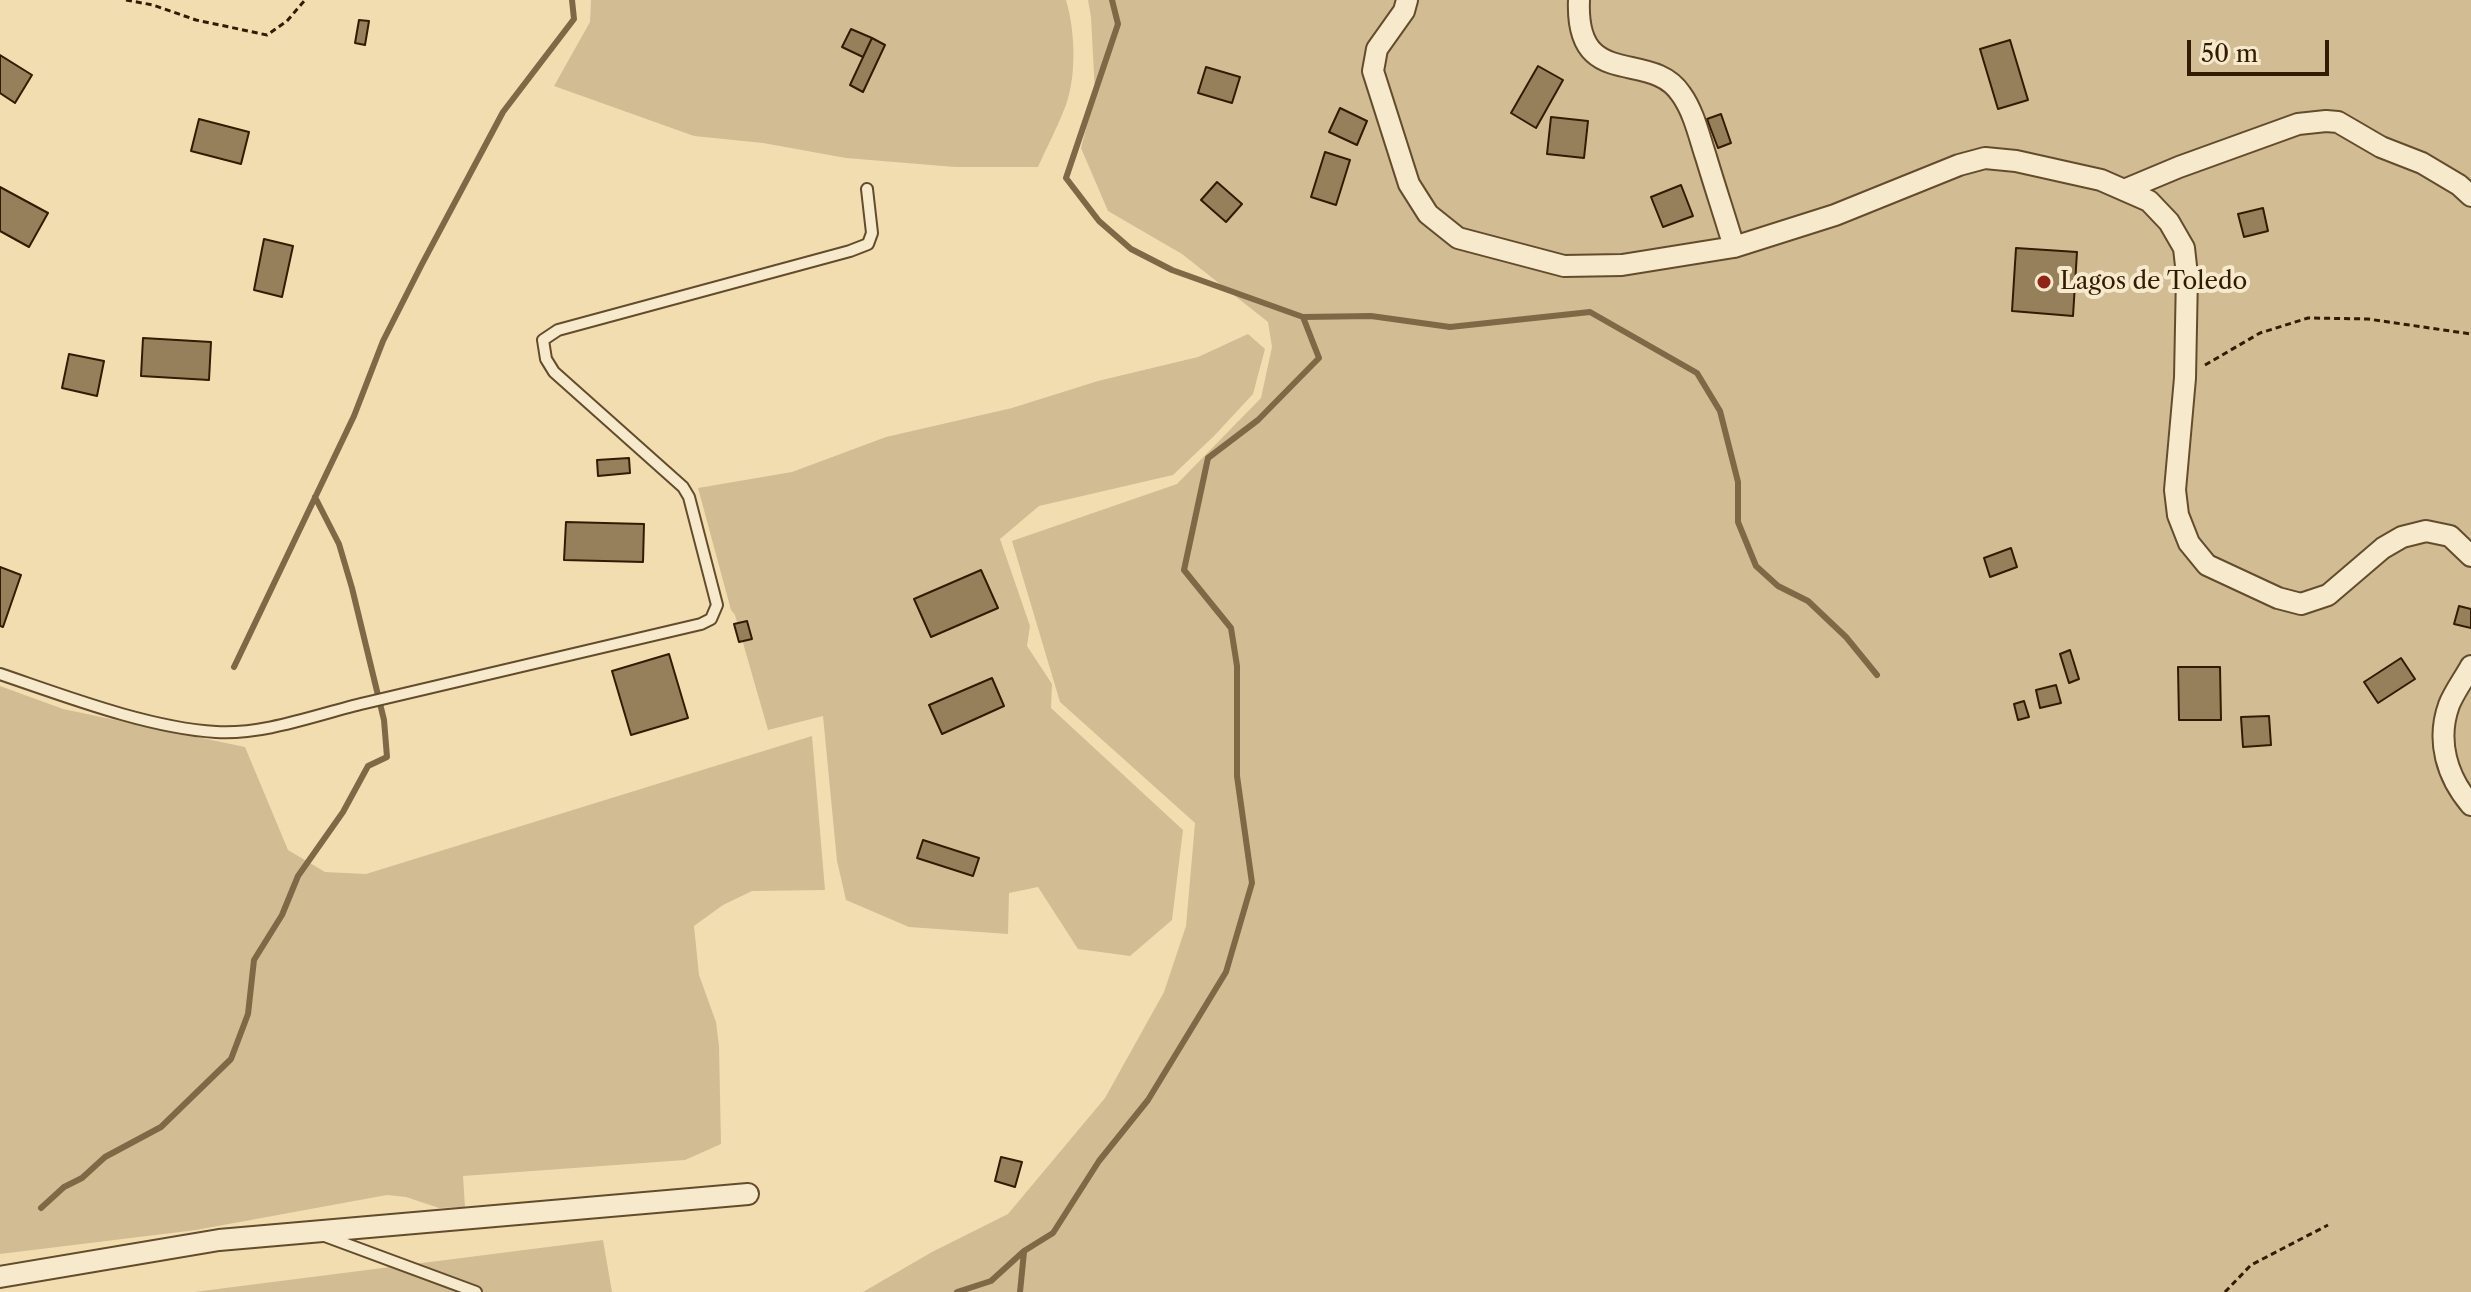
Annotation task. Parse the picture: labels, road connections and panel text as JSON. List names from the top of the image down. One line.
{"places":["Lagos de Toledo"],"scale_bar":"50 m"}
